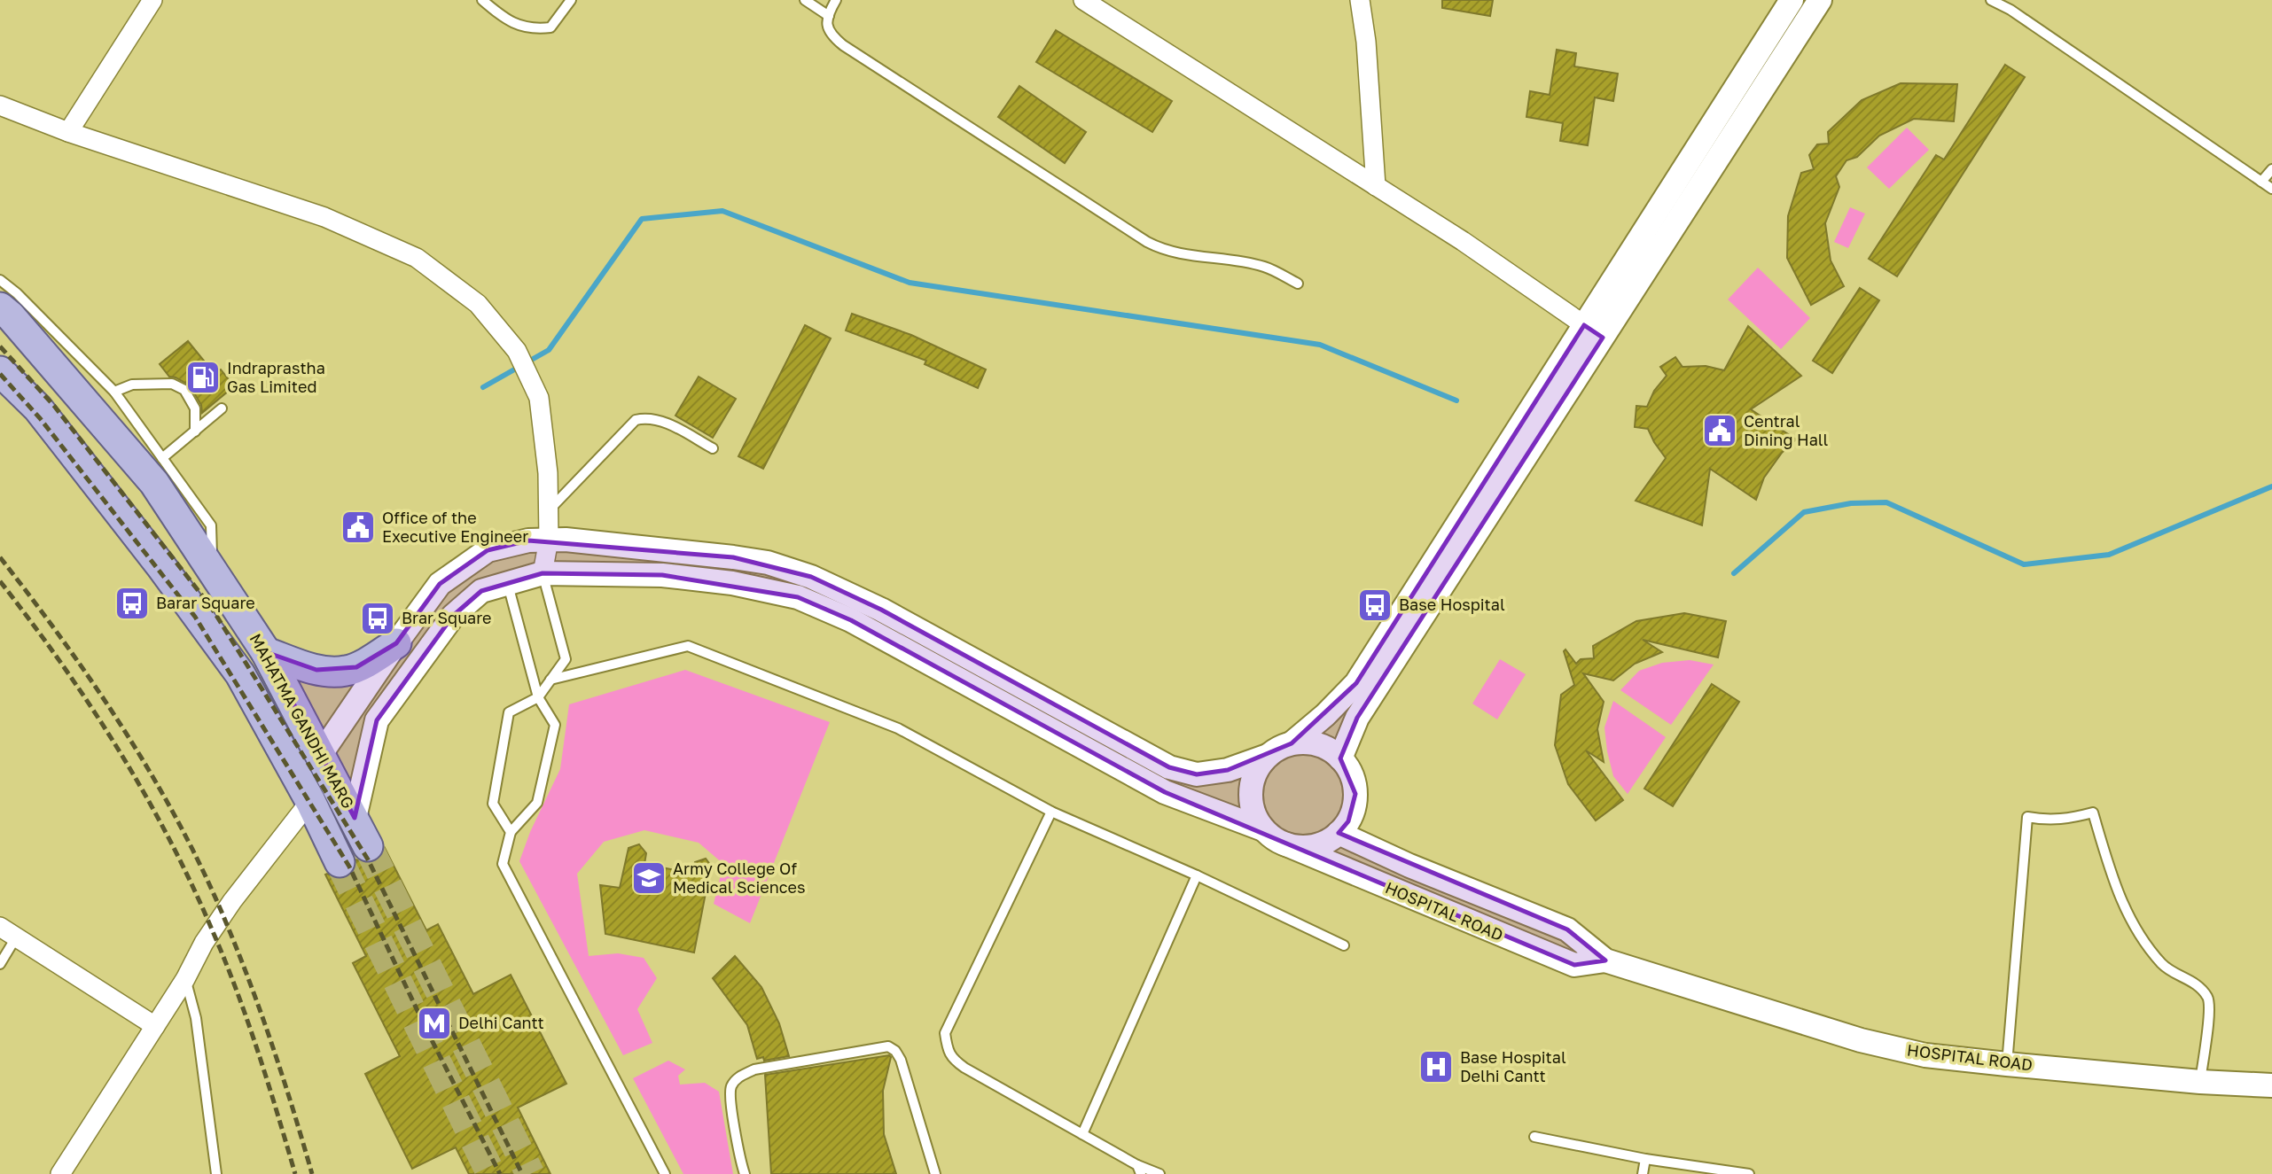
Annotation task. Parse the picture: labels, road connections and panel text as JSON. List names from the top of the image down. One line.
{"streets":{"main road":["MAHATMA GANDHI MARG"],"street":["HOSPITAL ROAD"]},"places":{"fuel station":["Indraprastha Gas Limited"],"public building":["Central Dining Hall","Office of the Executive Engineer"],"bus stop":["Barar Square","Base Hospital","Brar Square"],"school or university":["Army College Of Medical Sciences"],"metro station":["Delhi Cantt"],"hospital":["Base Hospital Delhi Cantt"]}}
